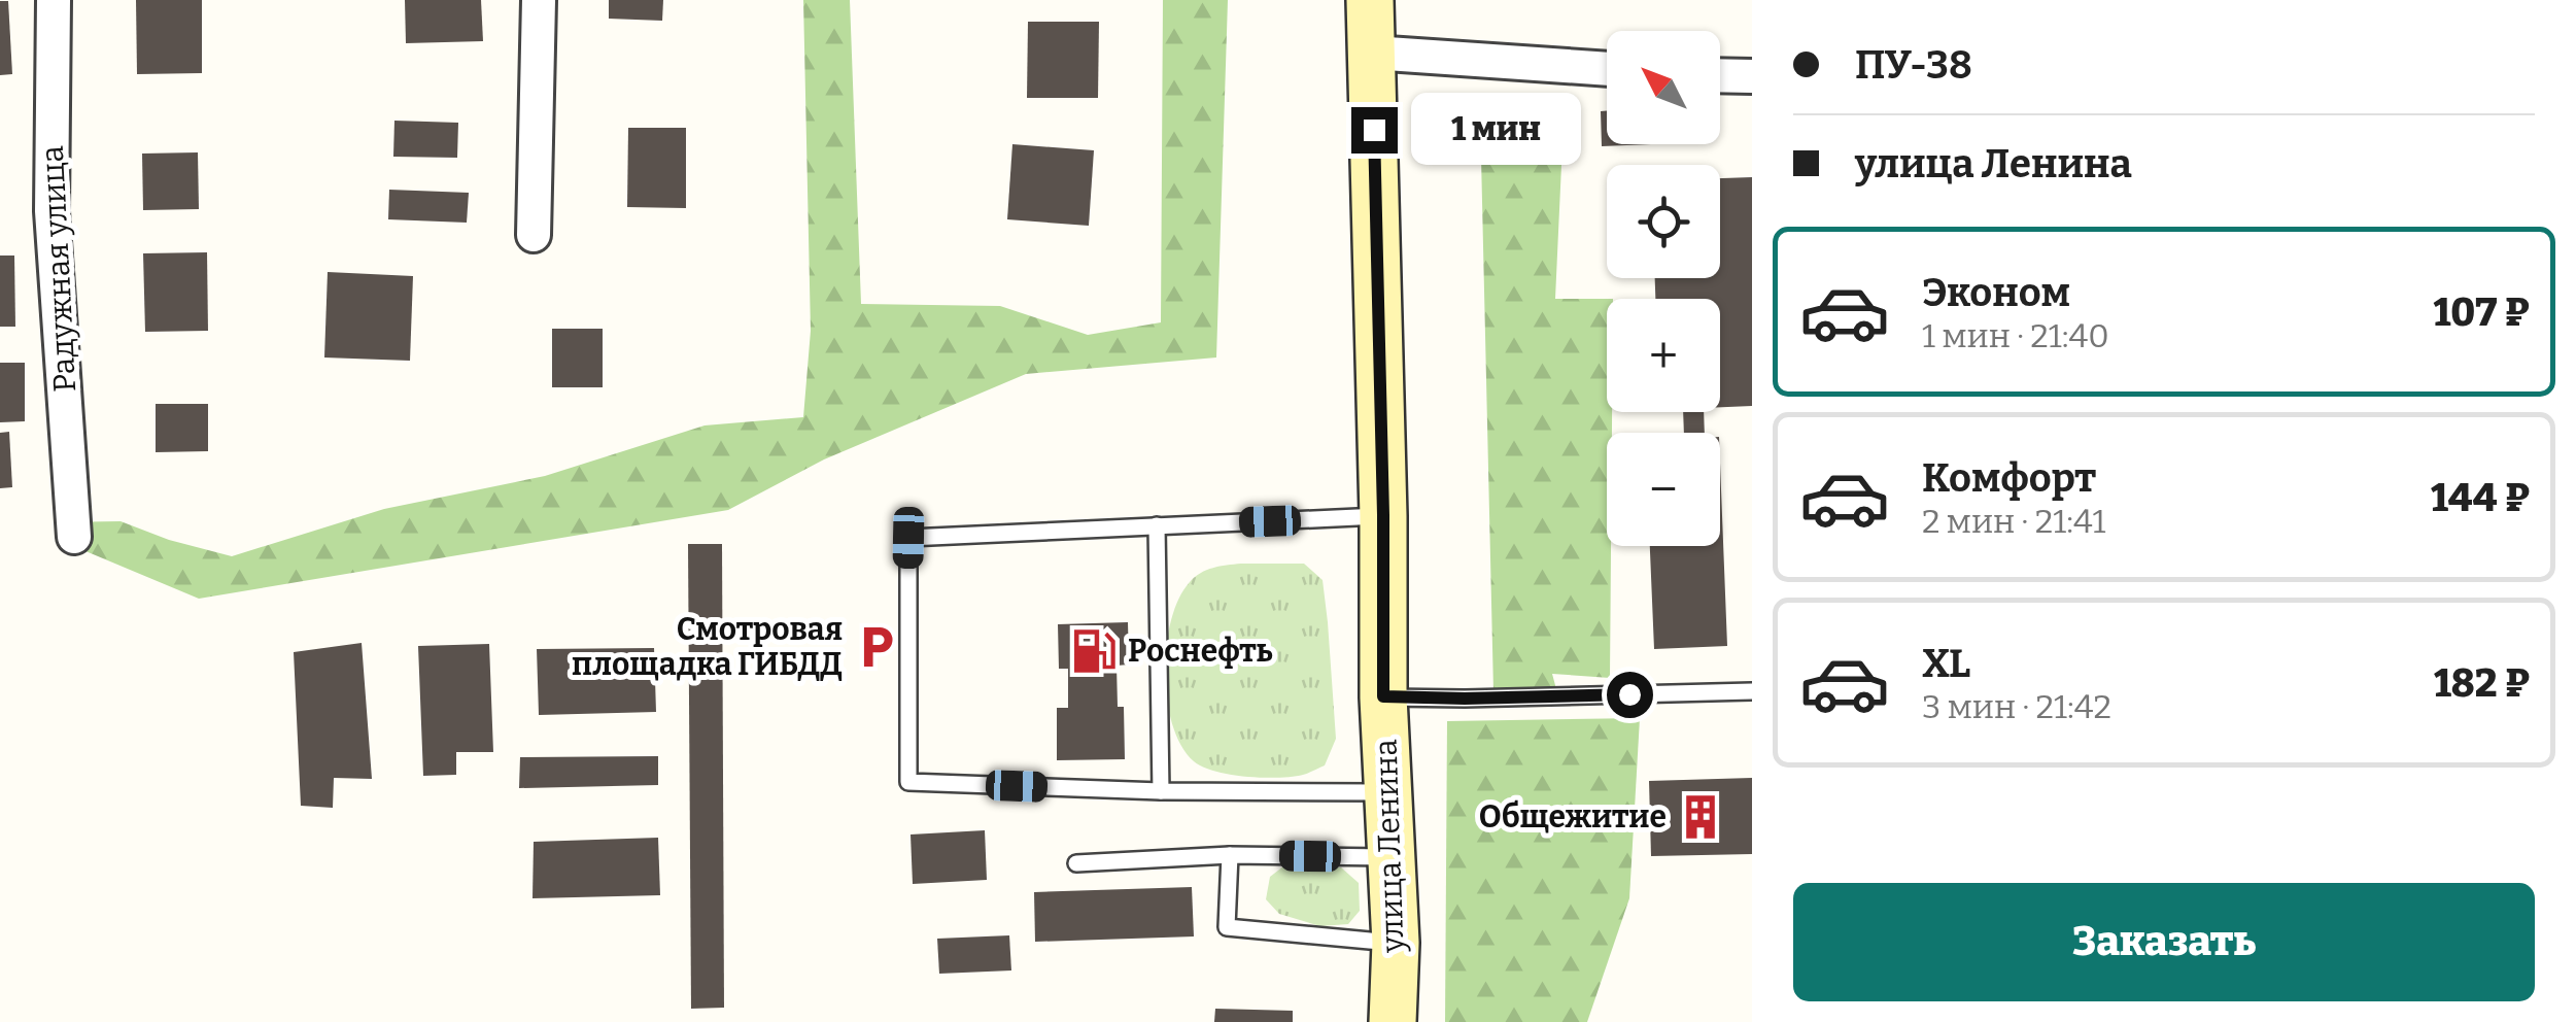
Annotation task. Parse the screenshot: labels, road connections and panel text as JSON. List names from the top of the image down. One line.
{"streets":{"main road":["улица Ленина"],"street":["Радужная улица"]},"places":{"parking":["Смотровая площадка ГИБДД"],"fuel station":["Роснефть"],"building":["Общежитие"]},"north":"top left","page":{"banner":["ПУ-38","улица Ленина"],"map_buttons":["+","−"],"bubble":"1 мин","list":[{"name":"Эконом","note":"1 мин · 21:40","value":"107 ₽"},{"name":"Комфорт","note":"2 мин · 21:41","value":"144 ₽"},{"name":"XL","note":"3 мин · 21:42","value":"182 ₽"}],"buttons":"Заказать"}}
